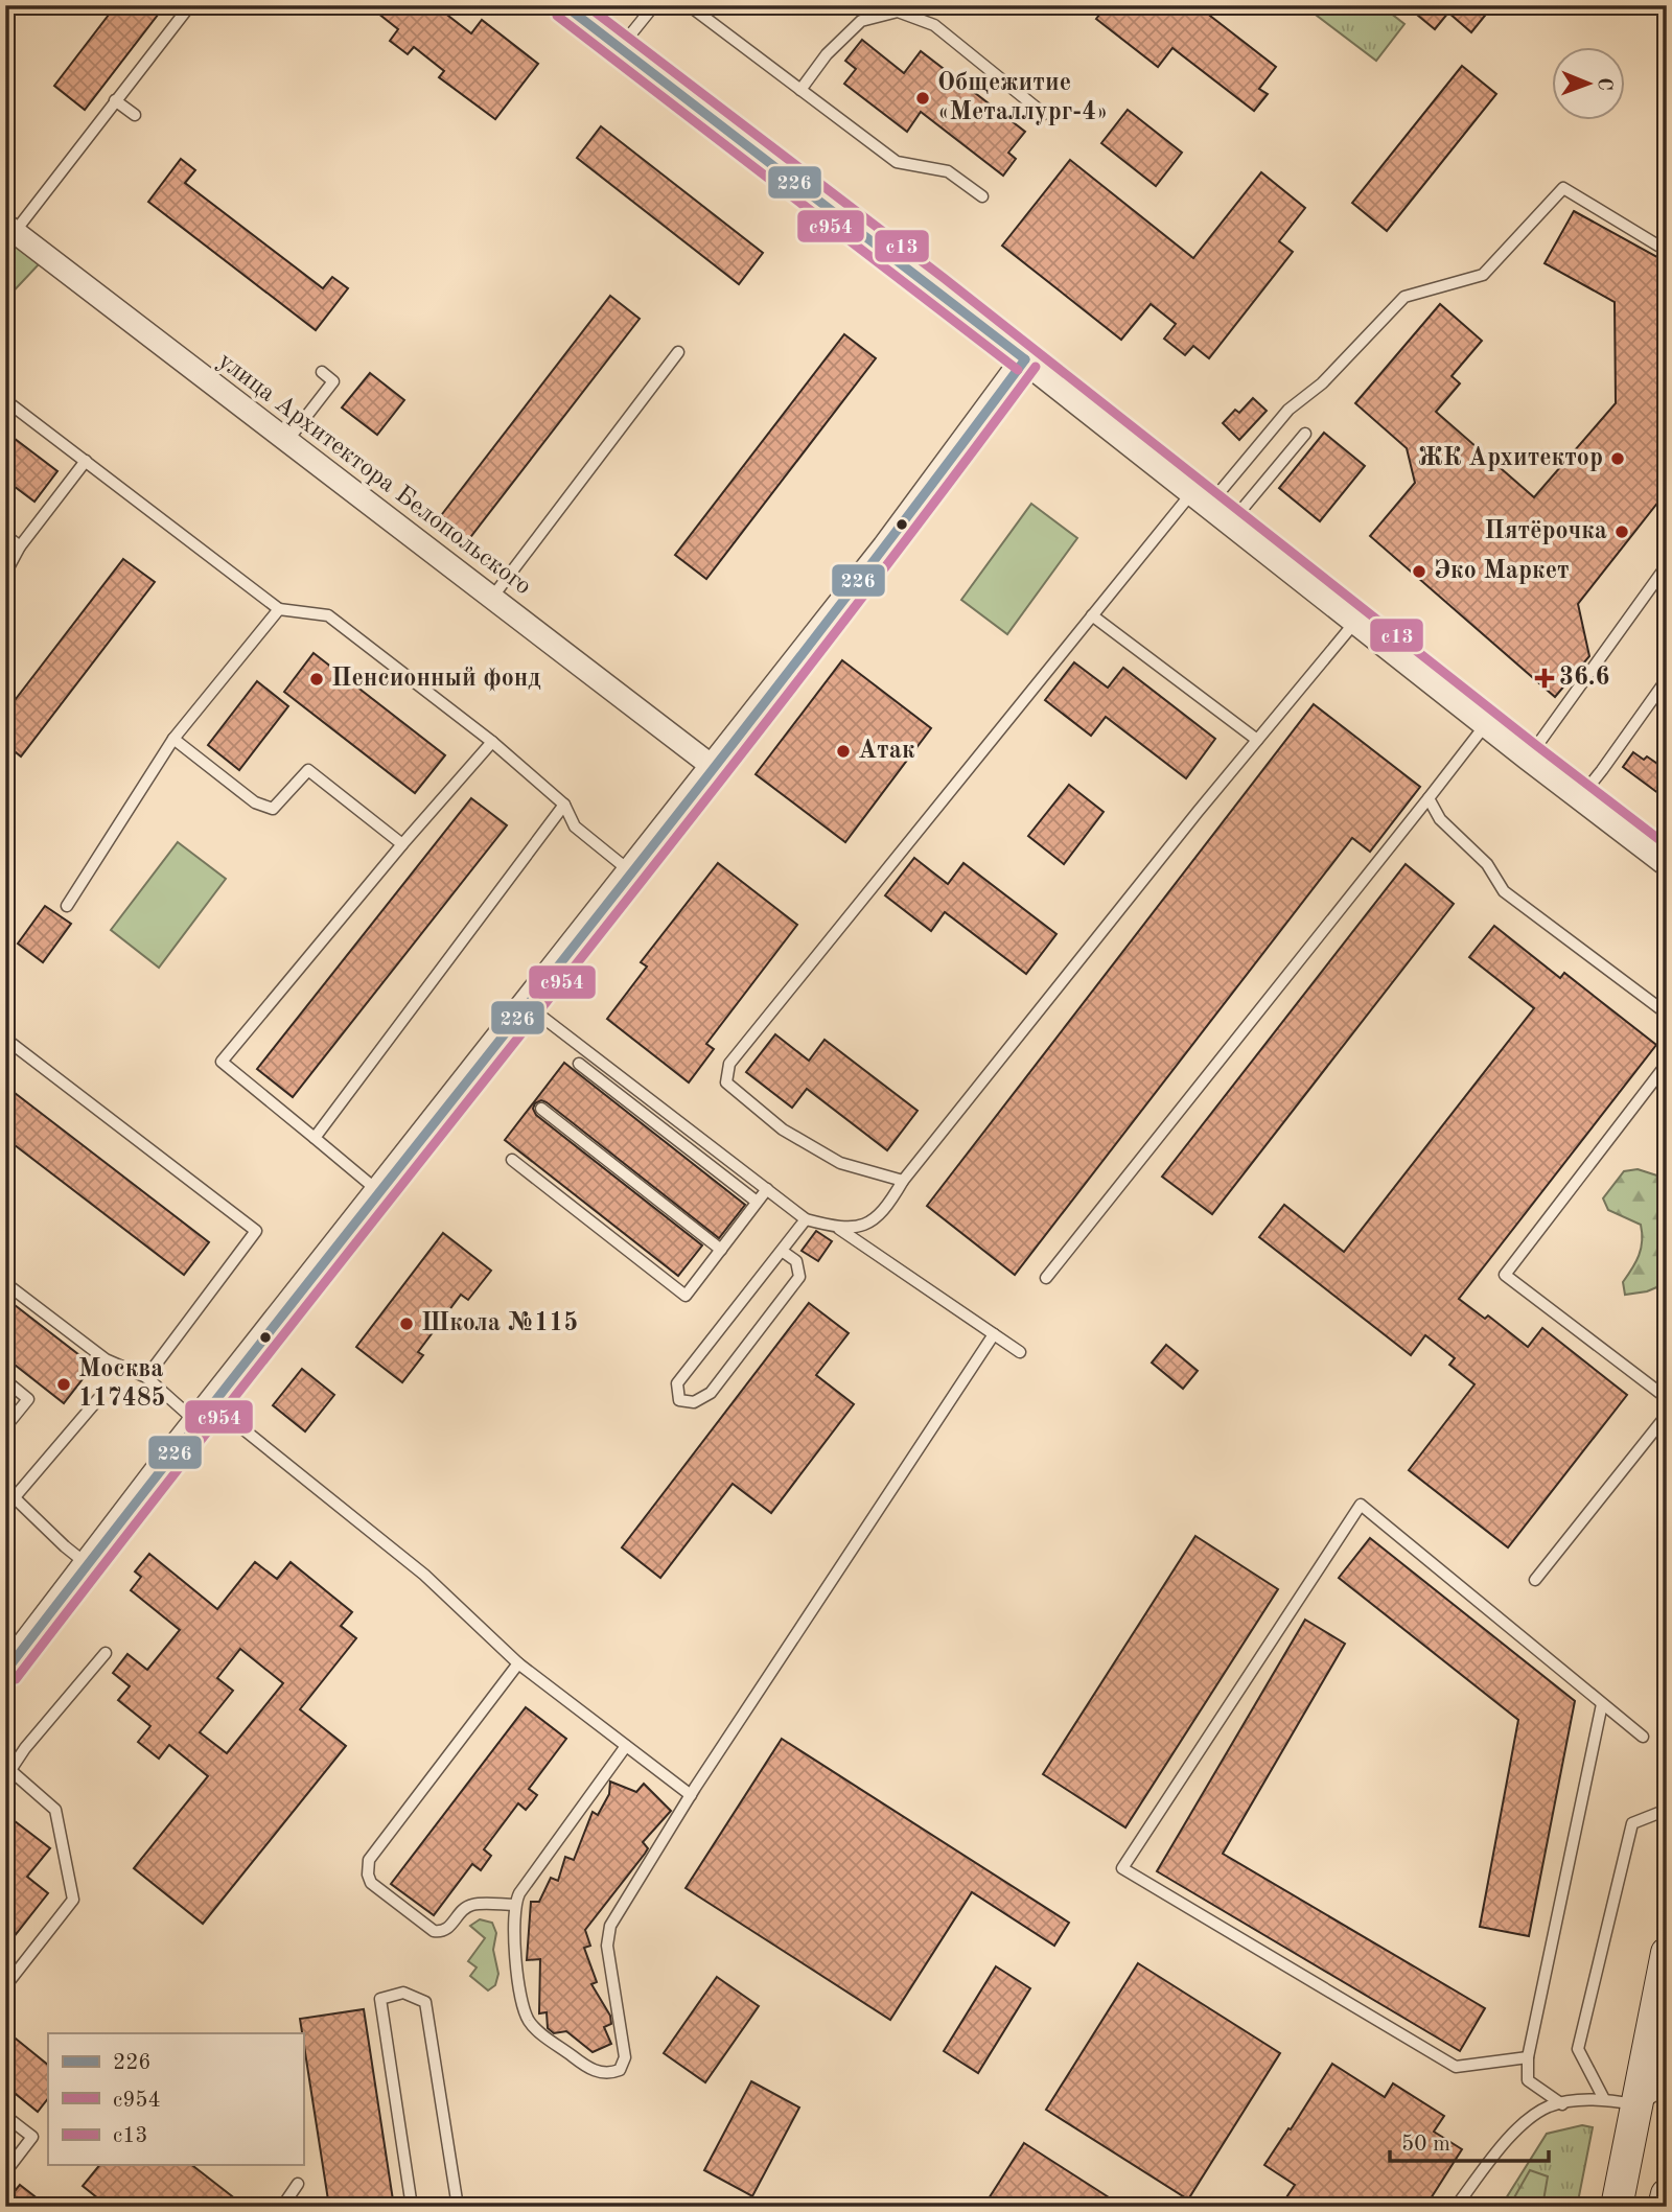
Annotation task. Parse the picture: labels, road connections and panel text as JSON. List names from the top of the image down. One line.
{"streets":{"street":["улица Архитектора Белопольского"]},"places":{"other":["Общежитие «Металлург-4»","ЖК Архитектор","Пятёрочка","Эко Маркет","Пенсионный фонд","Атак","Школа №115","Москва 117485"],"health":["36.6"]},"lines":["transit line 226","transit line с13","transit line с954"],"legend":["226","с954","с13"],"scale_bar":"50 m","north":"right"}
